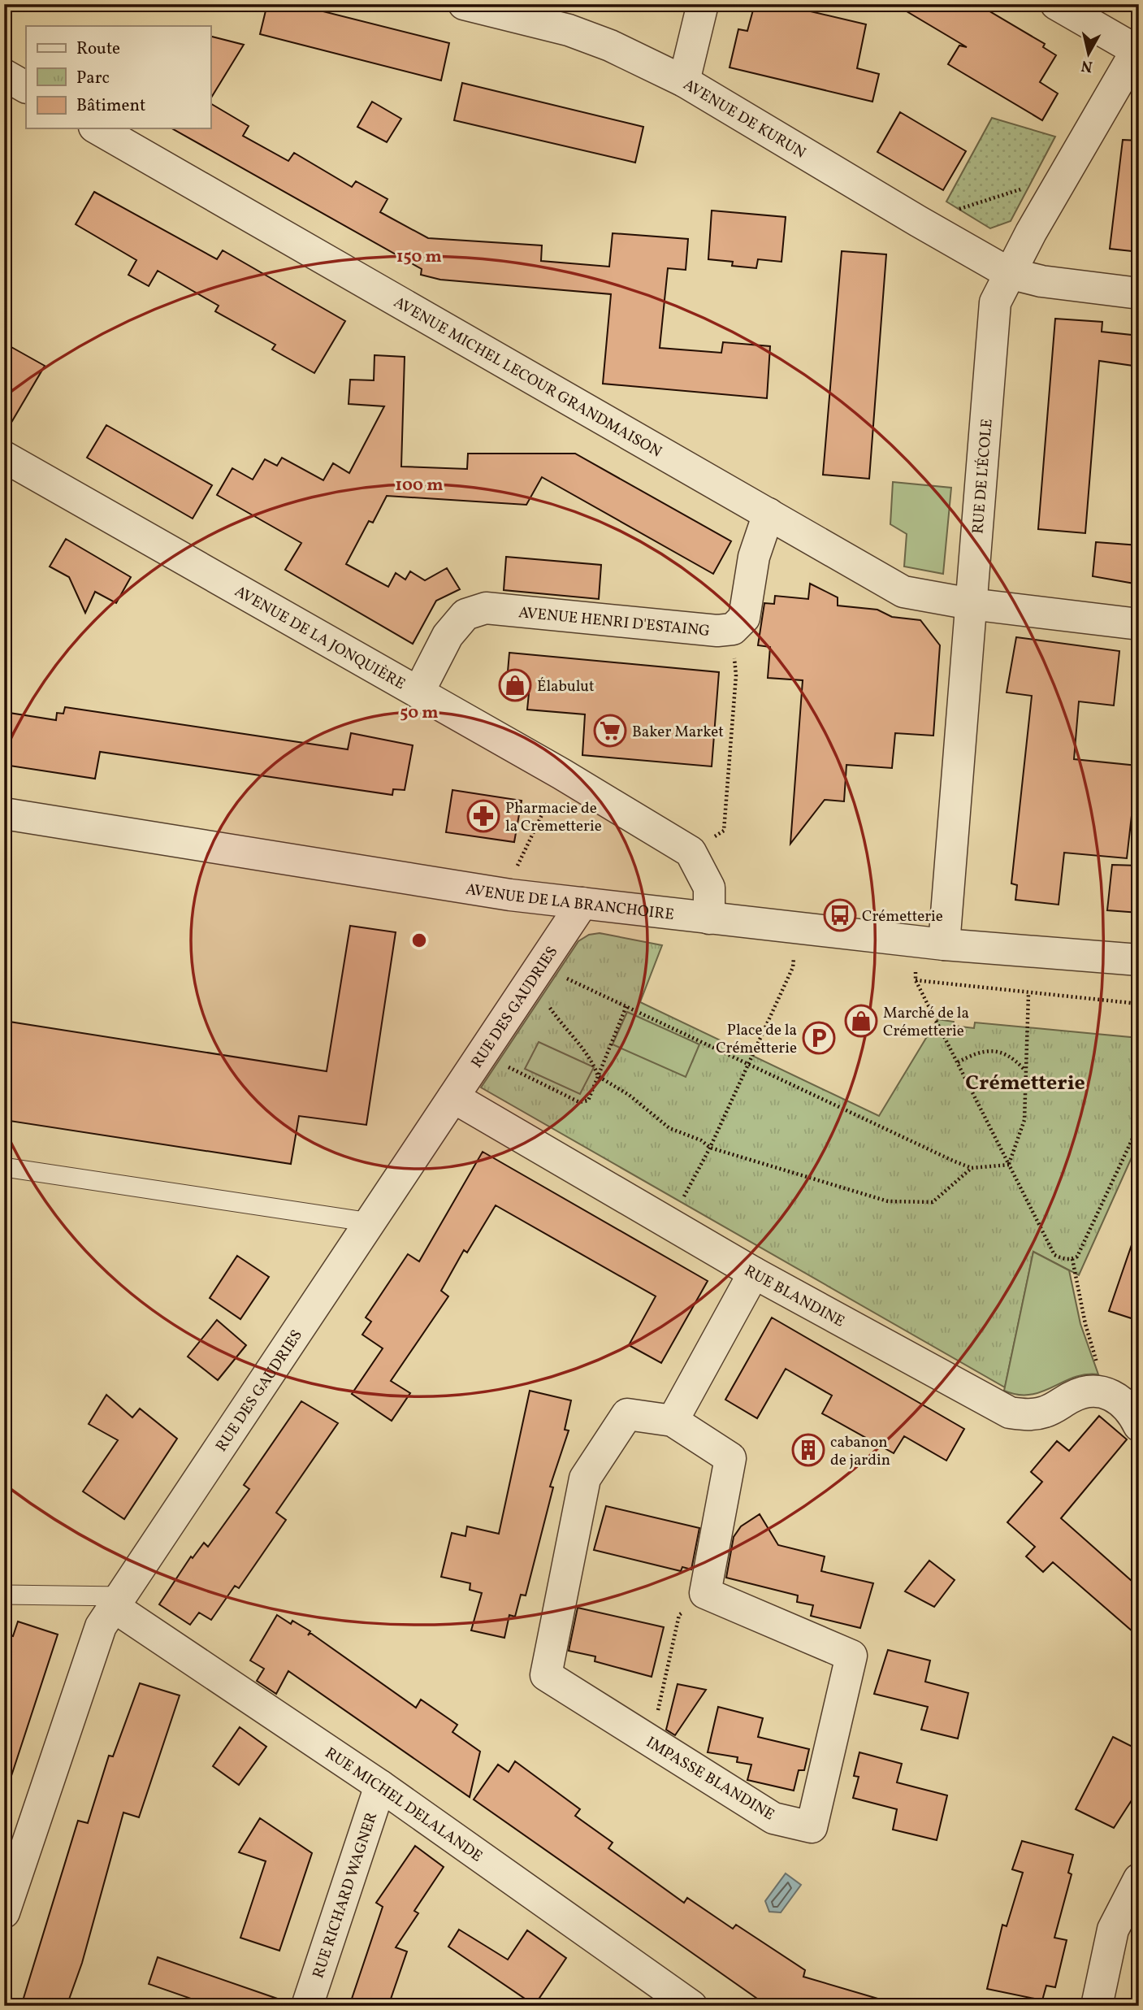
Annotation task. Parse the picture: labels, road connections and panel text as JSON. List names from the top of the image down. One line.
{"streets":{"street":["AVENUE DE KURUN","AVENUE MICHEL LECOUR GRANDMAISON","RUE DE L'ÉCOLE","AVENUE HENRI D'ESTAING","AVENUE DE LA JONQUIÈRE","AVENUE DE LA BRANCHOIRE","RUE DES GAUDRIES","RUE BLANDINE","IMPASSE BLANDINE","RUE MICHEL DELALANDE","RUE RICHARD WAGNER"]},"crossings":[["AVENUE DE KURUN","RUE DE L'ÉCOLE"],["AVENUE MICHEL LECOUR GRANDMAISON","RUE DE L'ÉCOLE"],["AVENUE MICHEL LECOUR GRANDMAISON","AVENUE HENRI D'ESTAING"],["RUE DE L'ÉCOLE","AVENUE DE LA BRANCHOIRE"],["AVENUE HENRI D'ESTAING","AVENUE DE LA JONQUIÈRE"],["AVENUE DE LA BRANCHOIRE","RUE DES GAUDRIES"],["RUE DES GAUDRIES","RUE BLANDINE"],["RUE DES GAUDRIES","RUE MICHEL DELALANDE"],["RUE MICHEL DELALANDE","RUE RICHARD WAGNER"]],"districts":["Crémetterie"],"places":{"shop":["Élabulut","Marché de la Crémetterie"],"supermarket":["Baker Market"],"pharmacy":["Pharmacie de la Cremetterie"],"bus stop":["Crémetterie"],"parking":["Place de la Crémetterie"],"building":["cabanon de jardin"]},"legend":["Route","Parc","Bâtiment"],"north":"bottom","rings":["150 m","100 m","50 m"]}
